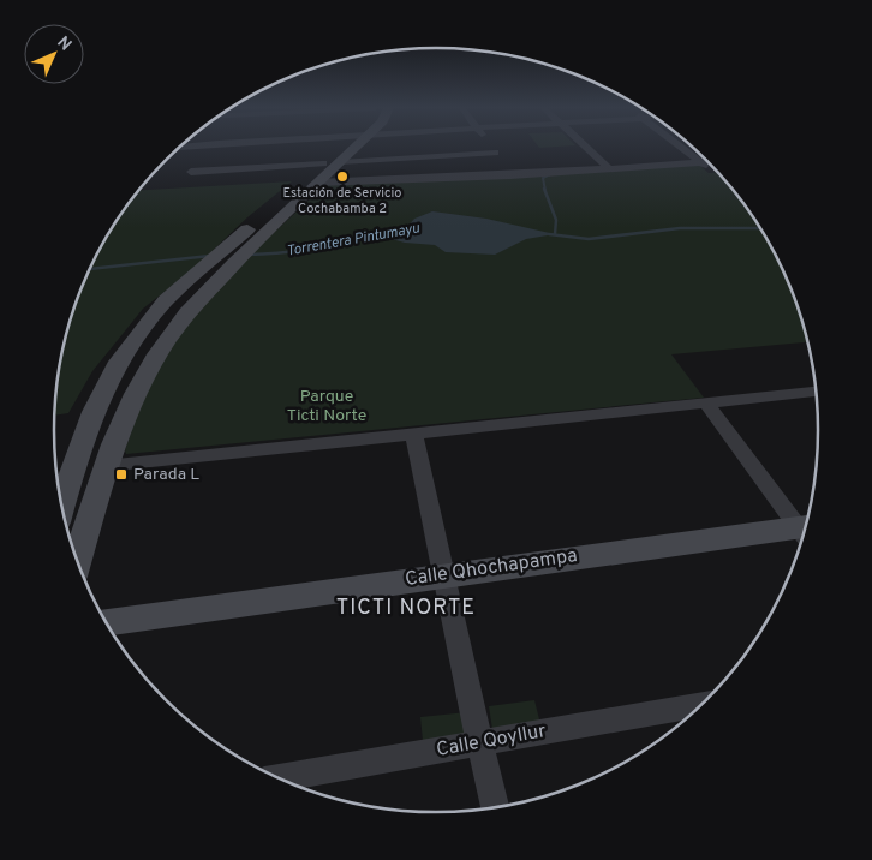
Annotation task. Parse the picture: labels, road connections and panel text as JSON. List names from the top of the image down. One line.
{"streets":{"main road":["Calle Qhochapampa"],"street":["Calle Qoyllur"]},"districts":["TICTI NORTE"],"water":["Torrentera Pintumayu"],"parks":["Parque Ticti Norte"],"places":{"other":["Estación de Servicio Cochabamba 2"],"transit":["Parada L"]},"north":"top right"}
